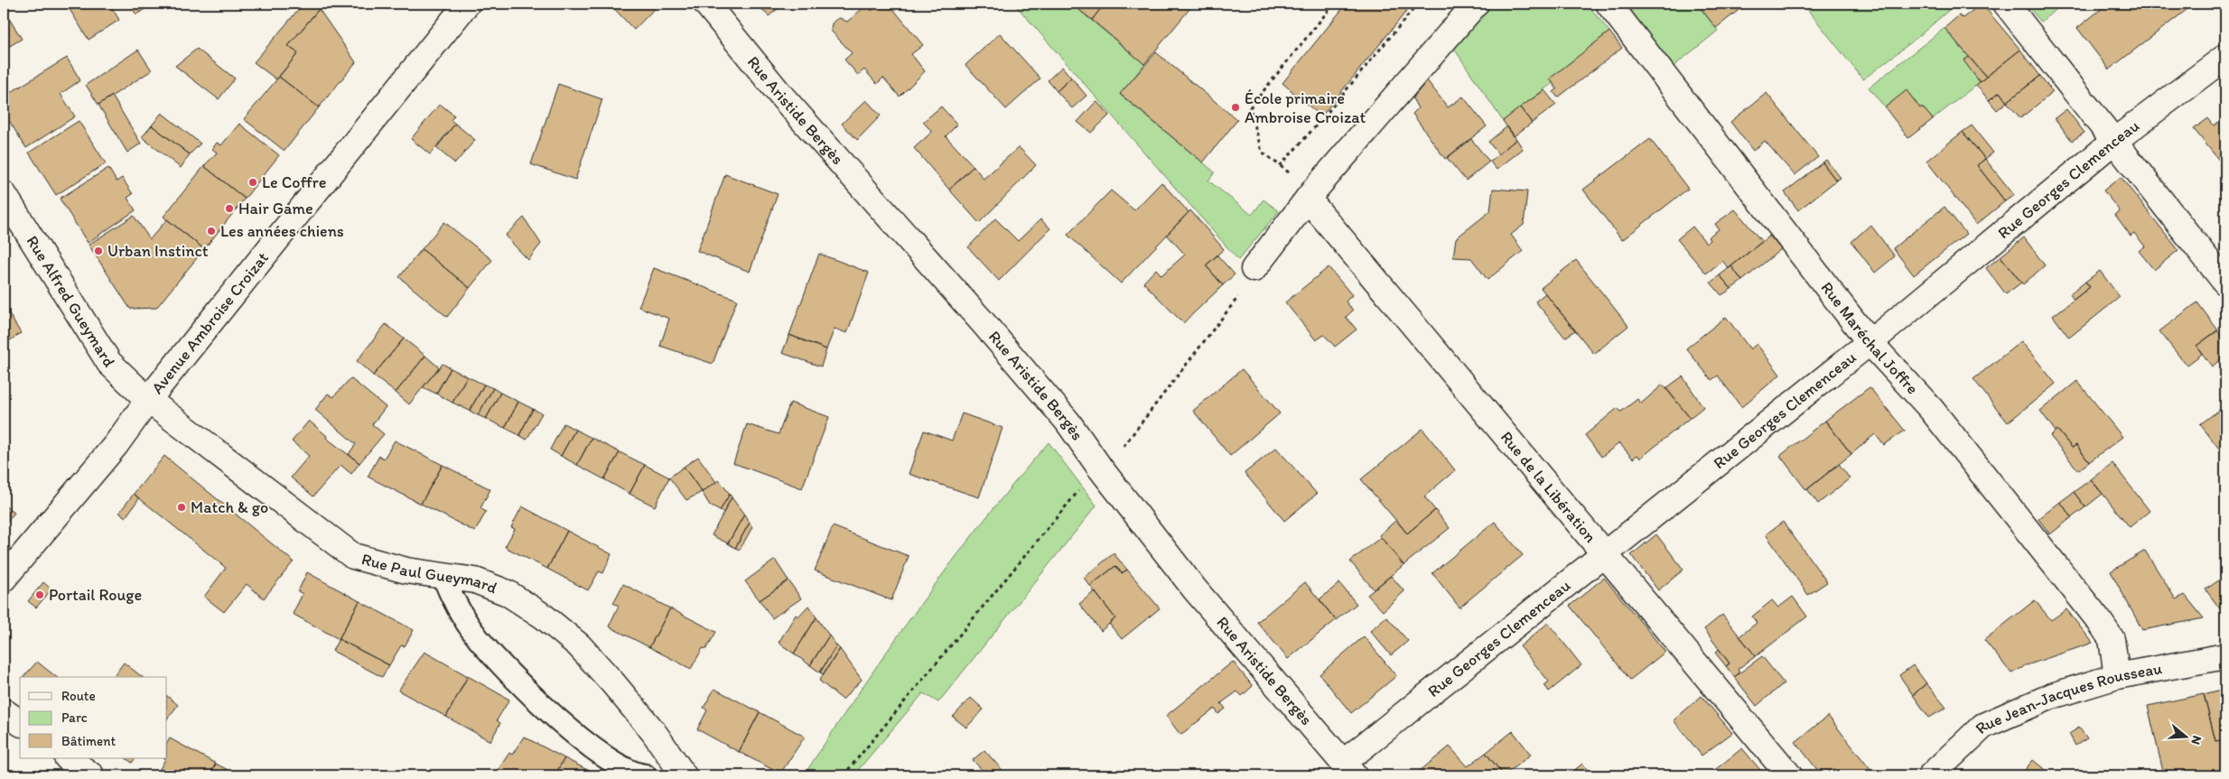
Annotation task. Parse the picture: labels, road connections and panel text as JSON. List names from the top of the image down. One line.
{"streets":{"street":["Rue Aristide Bergès","Rue Georges Clemenceau","Rue Alfred Gueymard","Avenue Ambroise Croizat","Rue Maréchal Joffre","Rue de la Libération","Rue Paul Gueymard","Rue Jean-Jacques Rousseau"]},"crossings":[["Rue Aristide Bergès","Rue Georges Clemenceau"],["Rue Georges Clemenceau","Rue Maréchal Joffre"],["Rue Georges Clemenceau","Rue de la Libération"],["Rue Alfred Gueymard","Avenue Ambroise Croizat"],["Rue Alfred Gueymard","Rue Paul Gueymard"],["Avenue Ambroise Croizat","Rue Paul Gueymard"],["Rue Maréchal Joffre","Rue Jean-Jacques Rousseau"]],"places":["École primaire Ambroise Croizat","Le Coffre","Hair Game","Les années chiens","Urban Instinct","Match & go","Portail Rouge"],"legend":["Route","Parc","Bâtiment"],"north":"right"}
